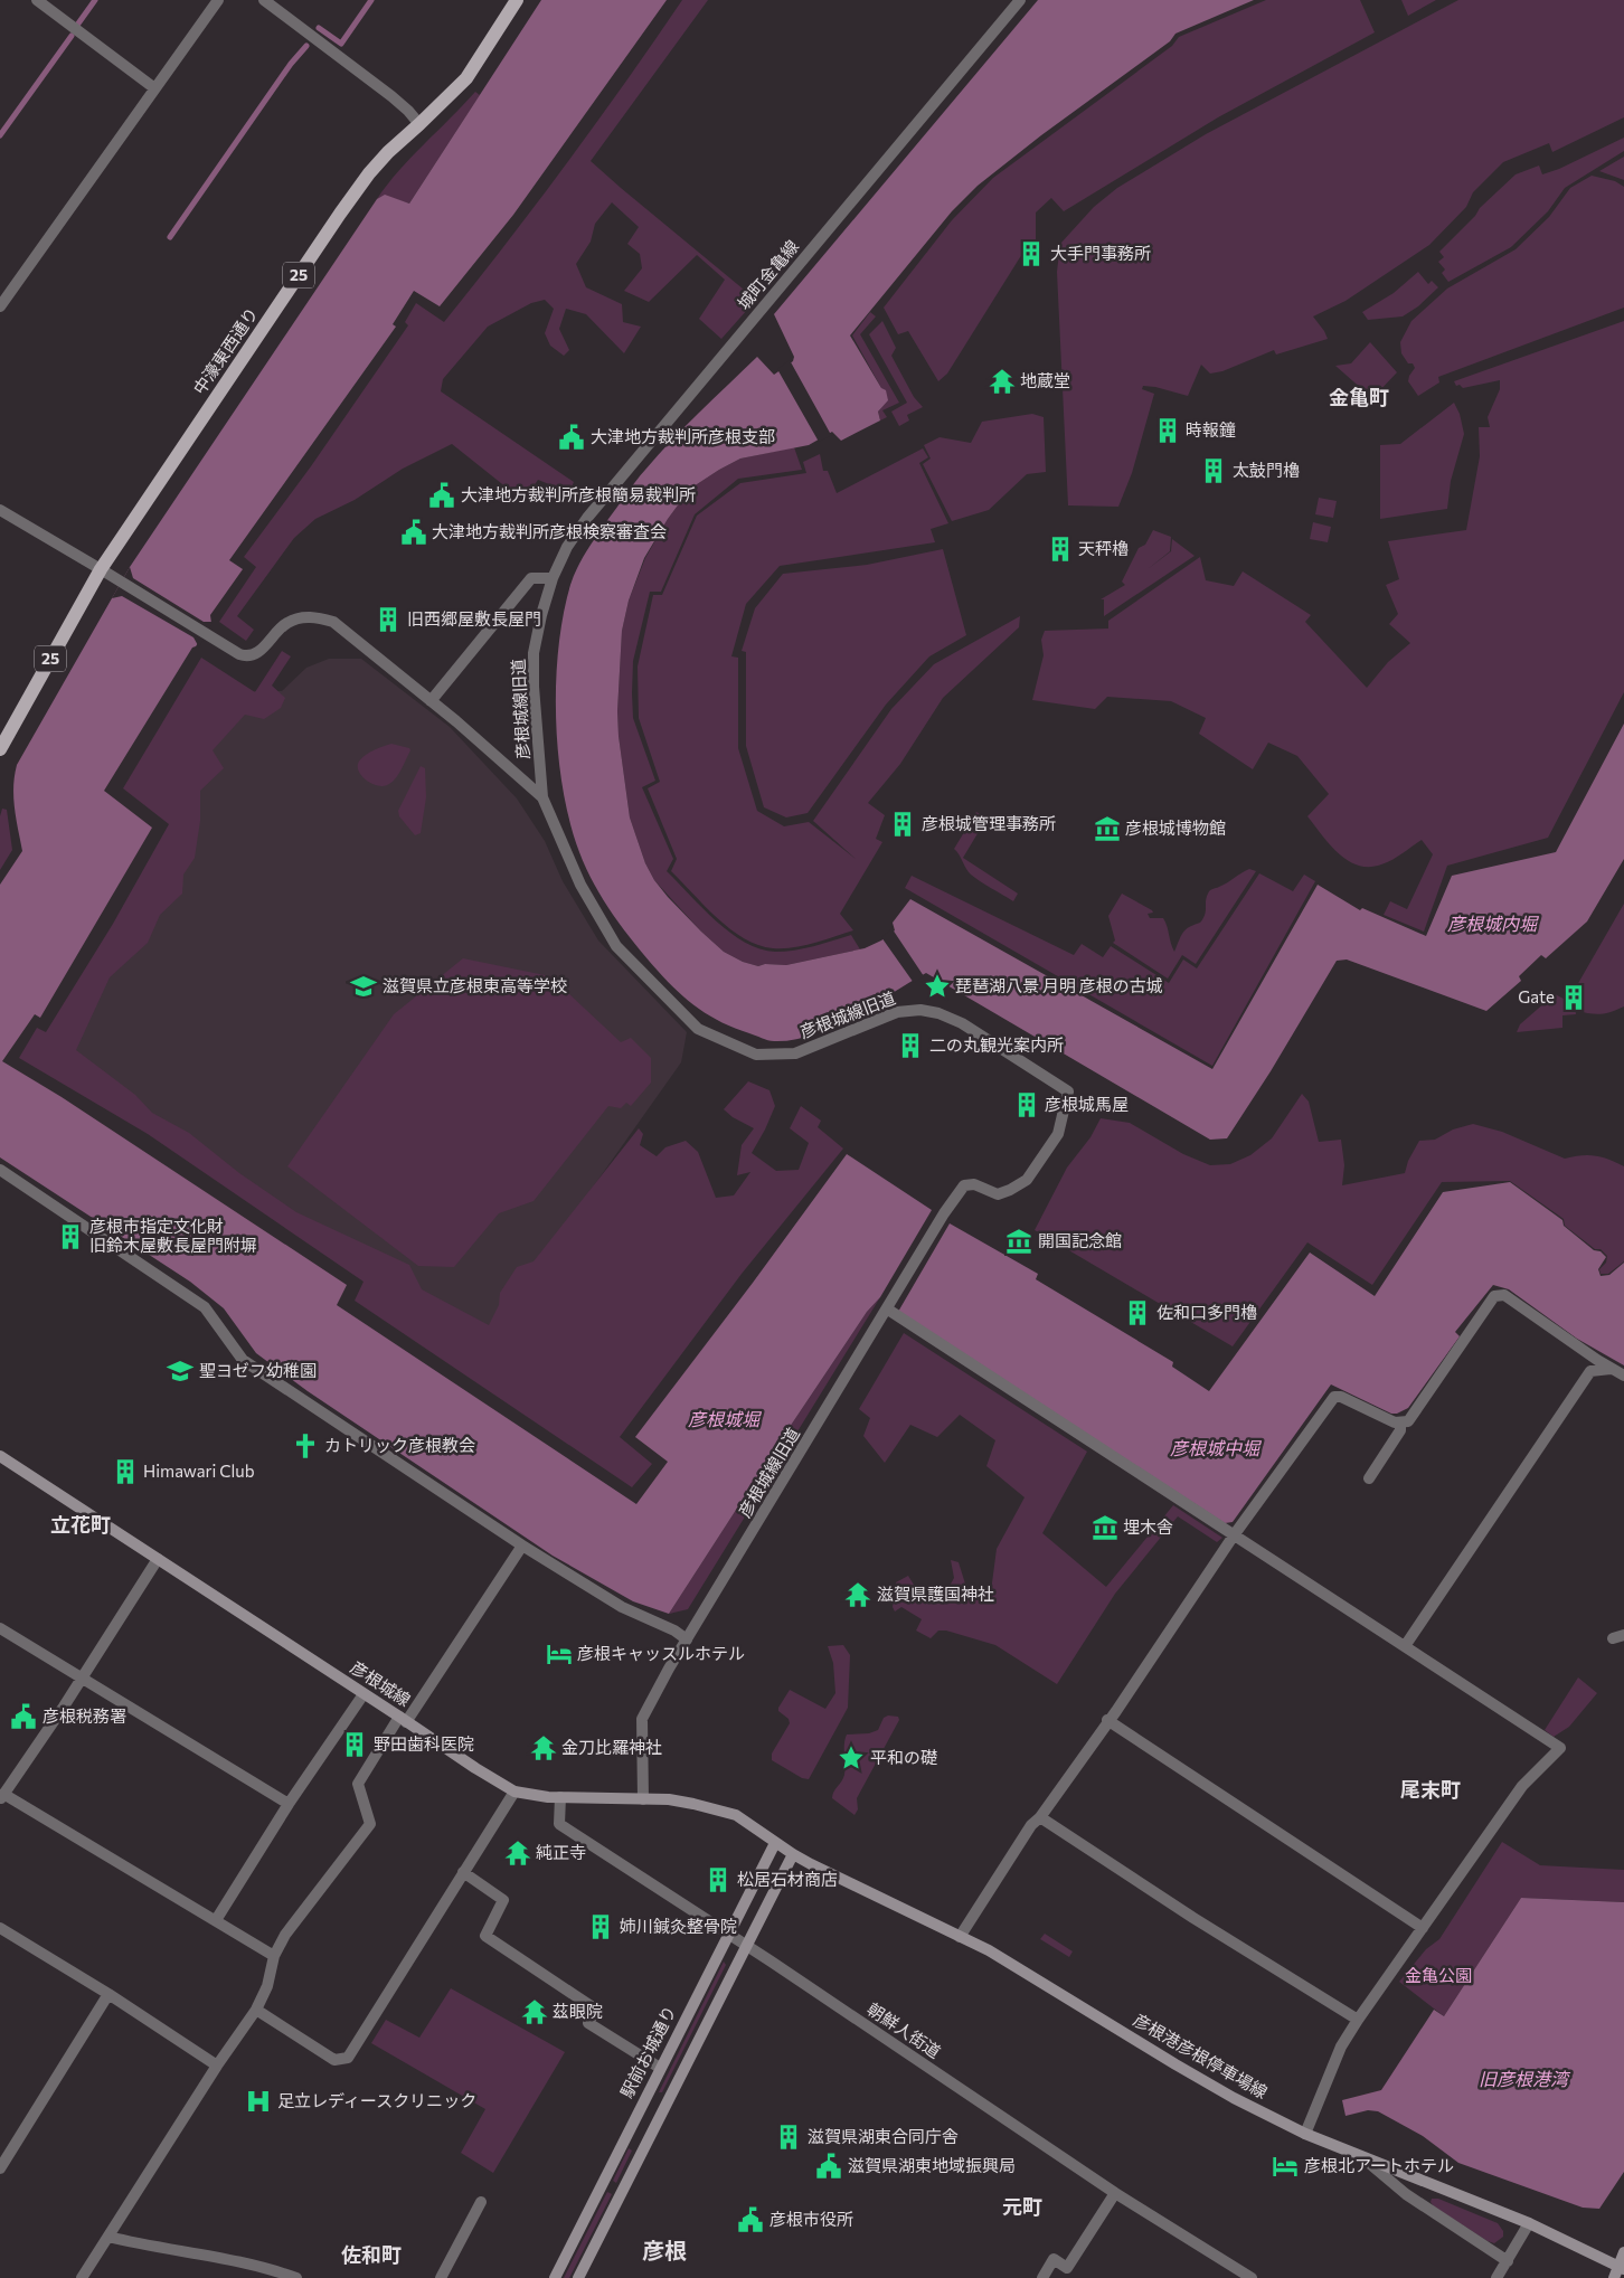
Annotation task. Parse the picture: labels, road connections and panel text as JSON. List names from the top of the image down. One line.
{"streets":{"main road":["25","中濠東西通り","彦根城線","駅前お城通り","彦根港彦根停車場線"],"street":["城町金亀線","彦根城線旧道","朝鮮人街道"]},"crossings":[["城町金亀線","彦根城線旧道"],["彦根城線旧道","彦根城線"],["彦根城線","朝鮮人街道"],["彦根城線","駅前お城通り"],["彦根城線","彦根港彦根停車場線"],["朝鮮人街道","駅前お城通り"],["駅前お城通り","彦根港彦根停車場線"]],"districts":["金亀町","立花町","尾末町","元町","彦根","佐和町"],"water":["彦根城内堀","彦根城堀","彦根城中堀","旧彦根港湾"],"parks":["金亀公園"],"places":{"building":["大手門事務所","時報鐘","太鼓門櫓","天秤櫓","旧西郷屋敷長屋門","彦根城管理事務所","Gate","二の丸観光案内所","彦根城馬屋","彦根市指定文化財 旧鈴木屋敷長屋門附塀","佐和口多門櫓","Himawari Club","野田歯科医院","松居石材商店","姉川鍼灸整骨院","滋賀県湖東合同庁舎"],"temple":["地蔵堂","滋賀県護国神社","金刀比羅神社","純正寺","茲眼院"],"public building":["大津地方裁判所彦根支部","大津地方裁判所彦根簡易裁判所","大津地方裁判所彦根検察審査会","彦根税務署","滋賀県湖東地域振興局","彦根市役所"],"museum":["彦根城博物館","開国記念館","埋木舎"],"school or university":["滋賀県立彦根東高等学校","聖ヨゼフ幼稚園"],"place":["琵琶湖八景 月明 彦根の古城","平和の礎"],"church":["カトリック彦根教会"],"hotel":["彦根キャッスルホテル","彦根北アートホテル"],"hospital":["足立レディースクリニック"]}}
